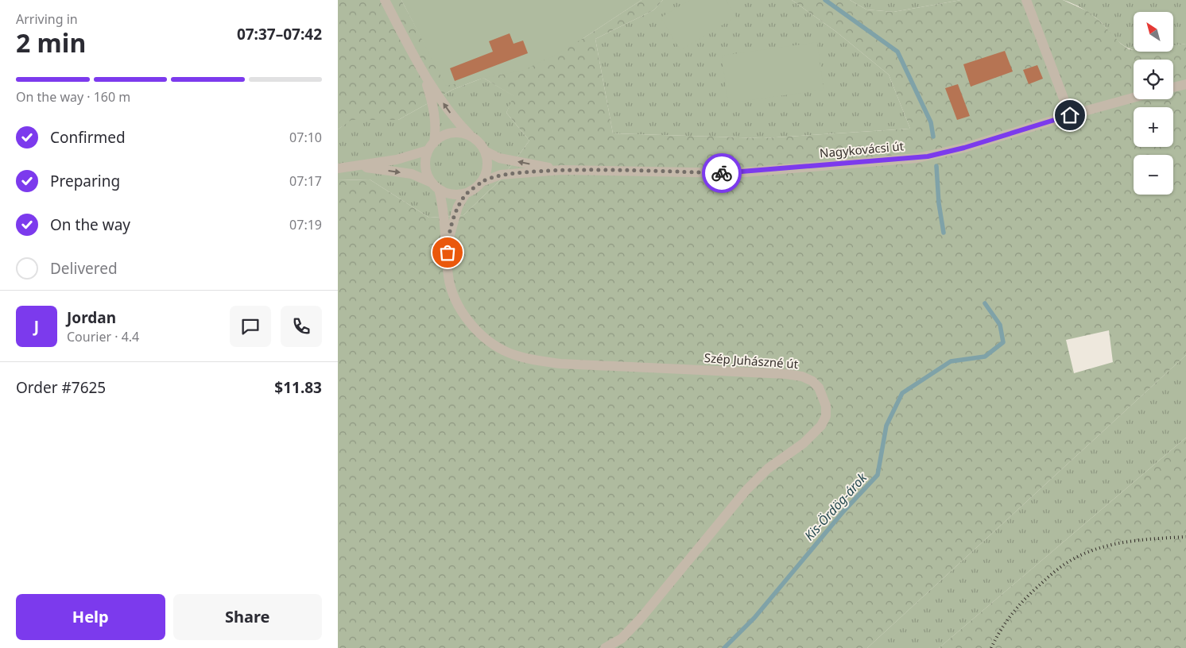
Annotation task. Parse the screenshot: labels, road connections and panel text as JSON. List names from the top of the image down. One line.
{"streets":{"street":["Nagykovácsi út","Szép Juhászné út"]},"crossings":[["Nagykovácsi út","Szép Juhászné út"]],"water":["Kis-Ördög-árok"],"north":"top left","page":{"heading":["2 min","Arriving in","07:37–07:42"],"panel":["Jordan","Courier · 4.4","Order #7625","$11.83"],"map_buttons":["+","−"],"bar":"On the way · 160 m","list":[["Confirmed","07:10"],["Preparing","07:17"],["On the way","07:19"],"Delivered"],"round":"J","buttons":["Help","Share"]}}
